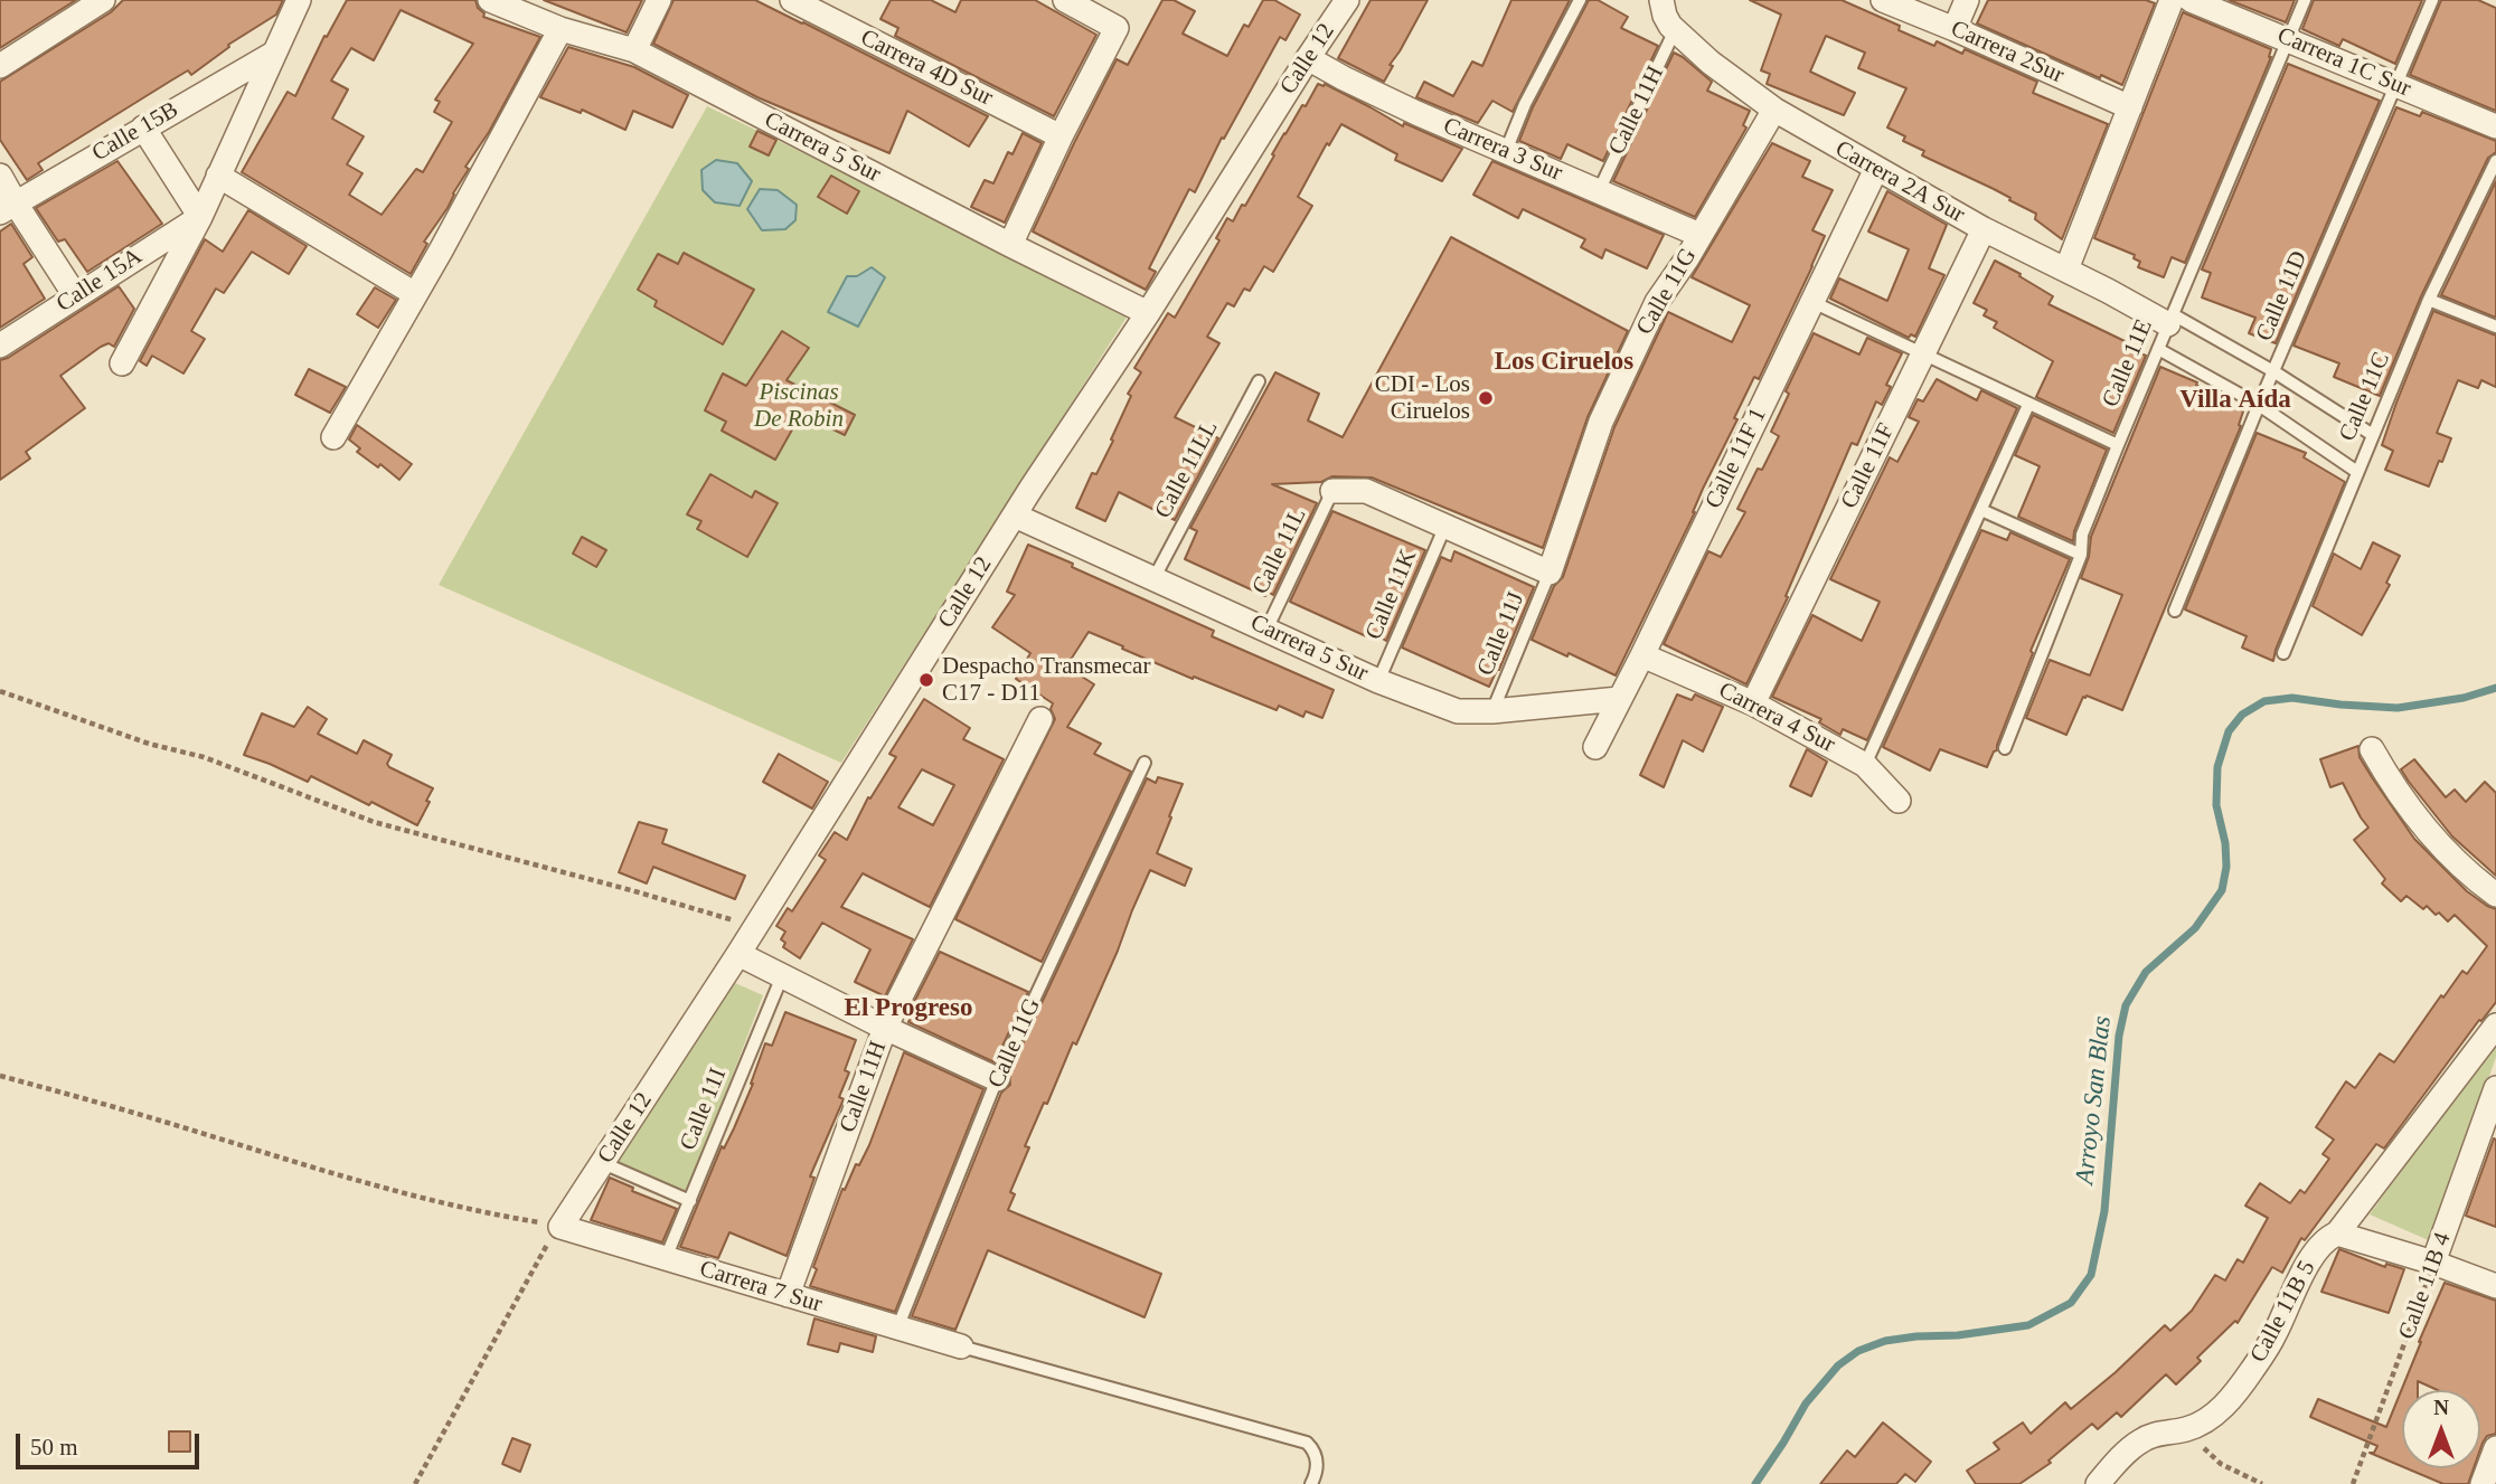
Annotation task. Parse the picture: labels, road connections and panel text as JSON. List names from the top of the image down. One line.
{"streets":{"street":["Carrera 2Sur","Calle 12","Carrera 1C Sur","Carrera 4D Sur","Calle 11H","Calle 15B","Carrera 5 Sur","Carrera 3 Sur","Carrera 2A Sur","Calle 15A","Calle 11G","Calle 11F 1","Calle 11F","Carrera 4 Sur","Calle 11B 4","Carrera 7 Sur","Calle 11B 5"],"lane":["Calle 11D","Calle 11E","Calle 11C","Calle 11LL","Calle 11L","Calle 11K","Calle 11J","Calle 11I"]},"crossings":[["Calle 12","Carrera 5 Sur"],["Calle 12","Carrera 3 Sur"],["Calle 12","Carrera 7 Sur"],["Carrera 1C Sur","Calle 11D"],["Carrera 1C Sur","Calle 11E"],["Calle 11H","Carrera 3 Sur"],["Calle 11H","Carrera 2A Sur"],["Calle 11H","Carrera 7 Sur"],["Carrera 5 Sur","Calle 11F 1"],["Carrera 5 Sur","Calle 11LL"],["Carrera 5 Sur","Calle 11L"],["Carrera 5 Sur","Calle 11K"],["Carrera 5 Sur","Calle 11J"],["Carrera 3 Sur","Calle 11G"],["Carrera 2A Sur","Calle 11G"],["Carrera 2A Sur","Calle 11E"],["Carrera 2A Sur","Calle 11F 1"],["Carrera 2A Sur","Calle 11F"],["Calle 11G","Calle 11J"],["Calle 11G","Carrera 7 Sur"],["Calle 11F 1","Carrera 4 Sur"],["Calle 11F","Carrera 4 Sur"],["Calle 11I","Carrera 7 Sur"]],"districts":["Los Ciruelos","Villa Aída","El Progreso"],"water":["Arroyo San Blas"],"parks":["Piscinas De Robin"],"places":["CDI - Los Ciruelos","Despacho Transmecar C17 - D11"],"scale_bar":"50 m","north":"top"}
